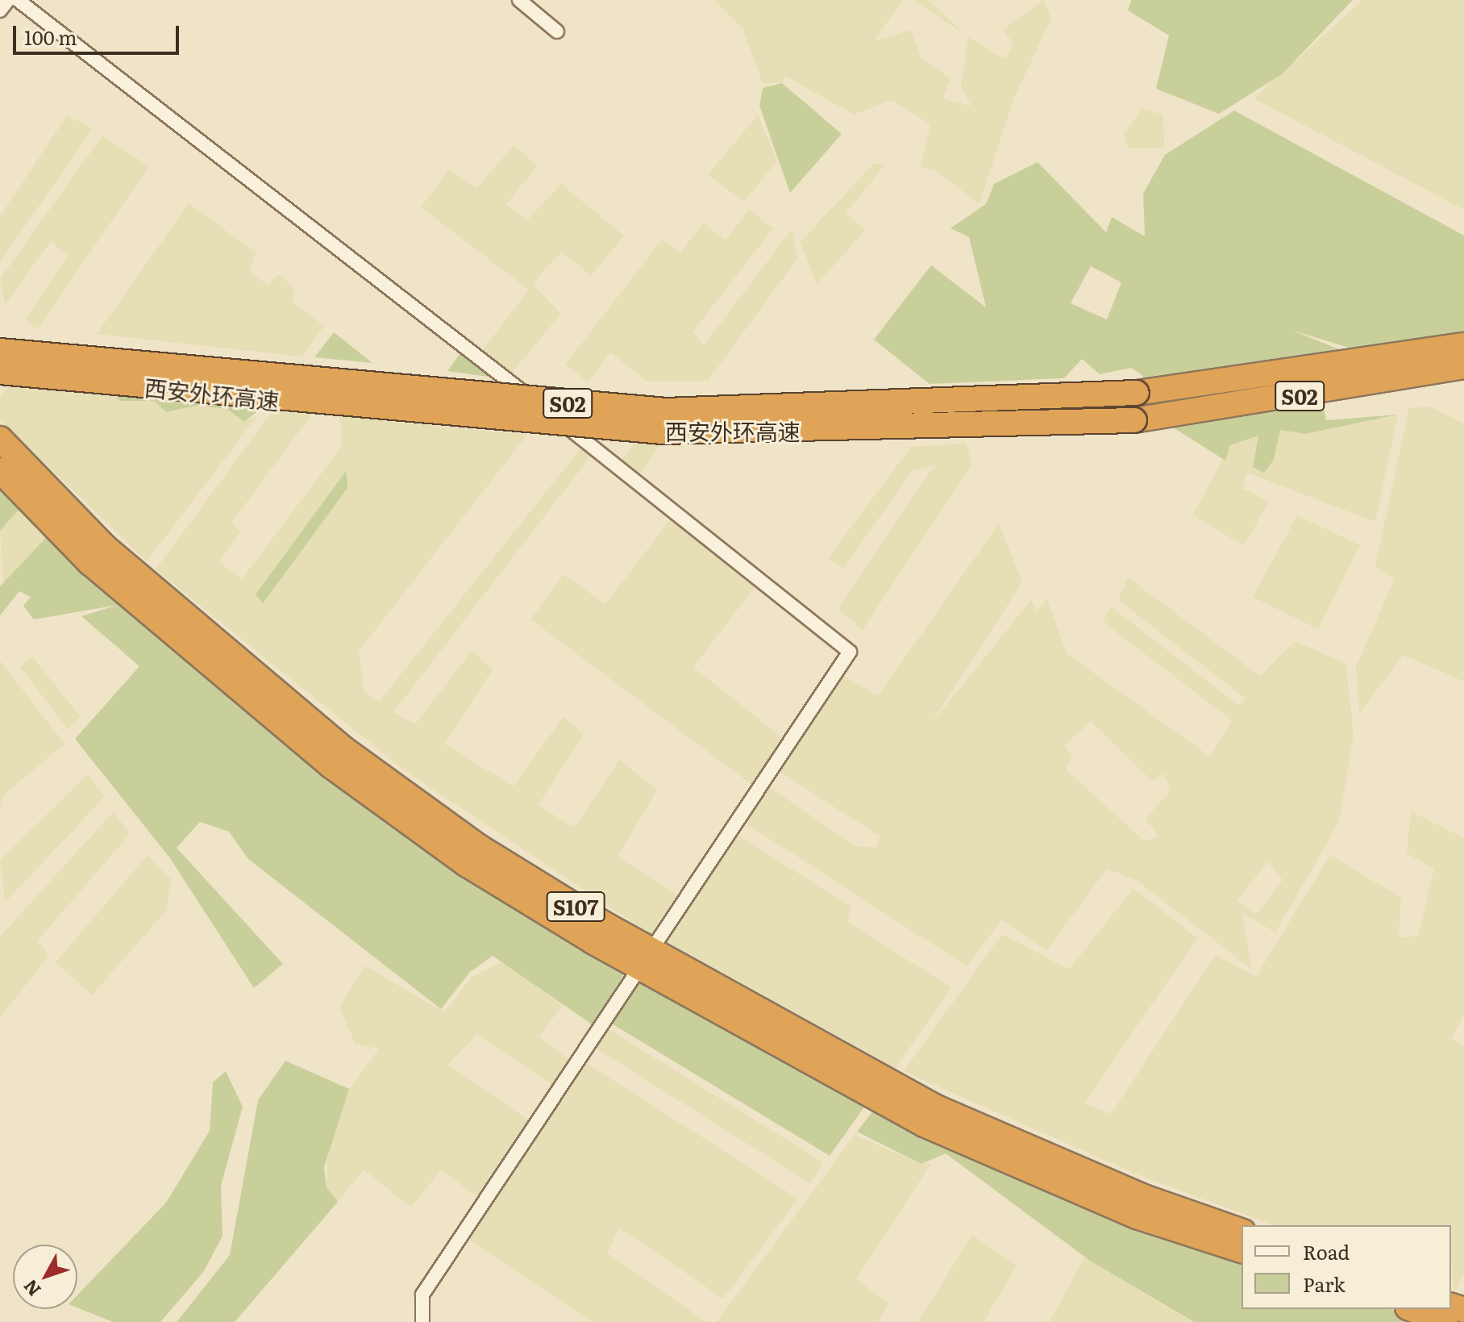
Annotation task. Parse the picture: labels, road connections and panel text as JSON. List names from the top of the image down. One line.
{"streets":{"highway":["西安外环高速","S02","S107"]},"legend":["Road","Park"],"scale_bar":"100 m","north":"bottom left"}
